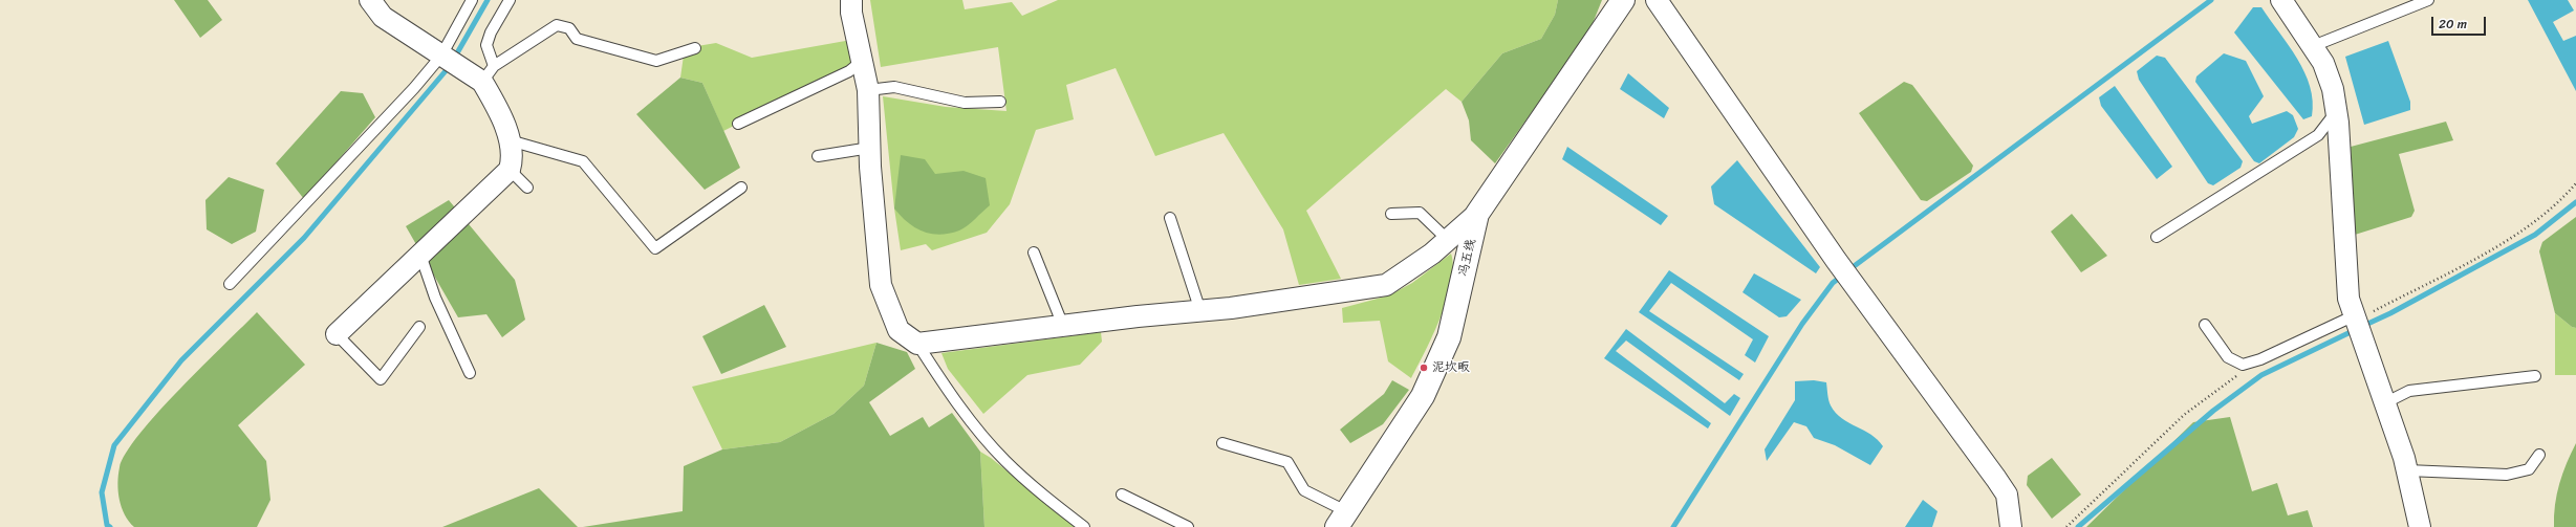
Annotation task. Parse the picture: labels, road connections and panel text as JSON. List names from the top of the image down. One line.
{"streets":{"street":["冯五线"]},"places":["泥坎畈"],"scale_bar":"20 m"}
